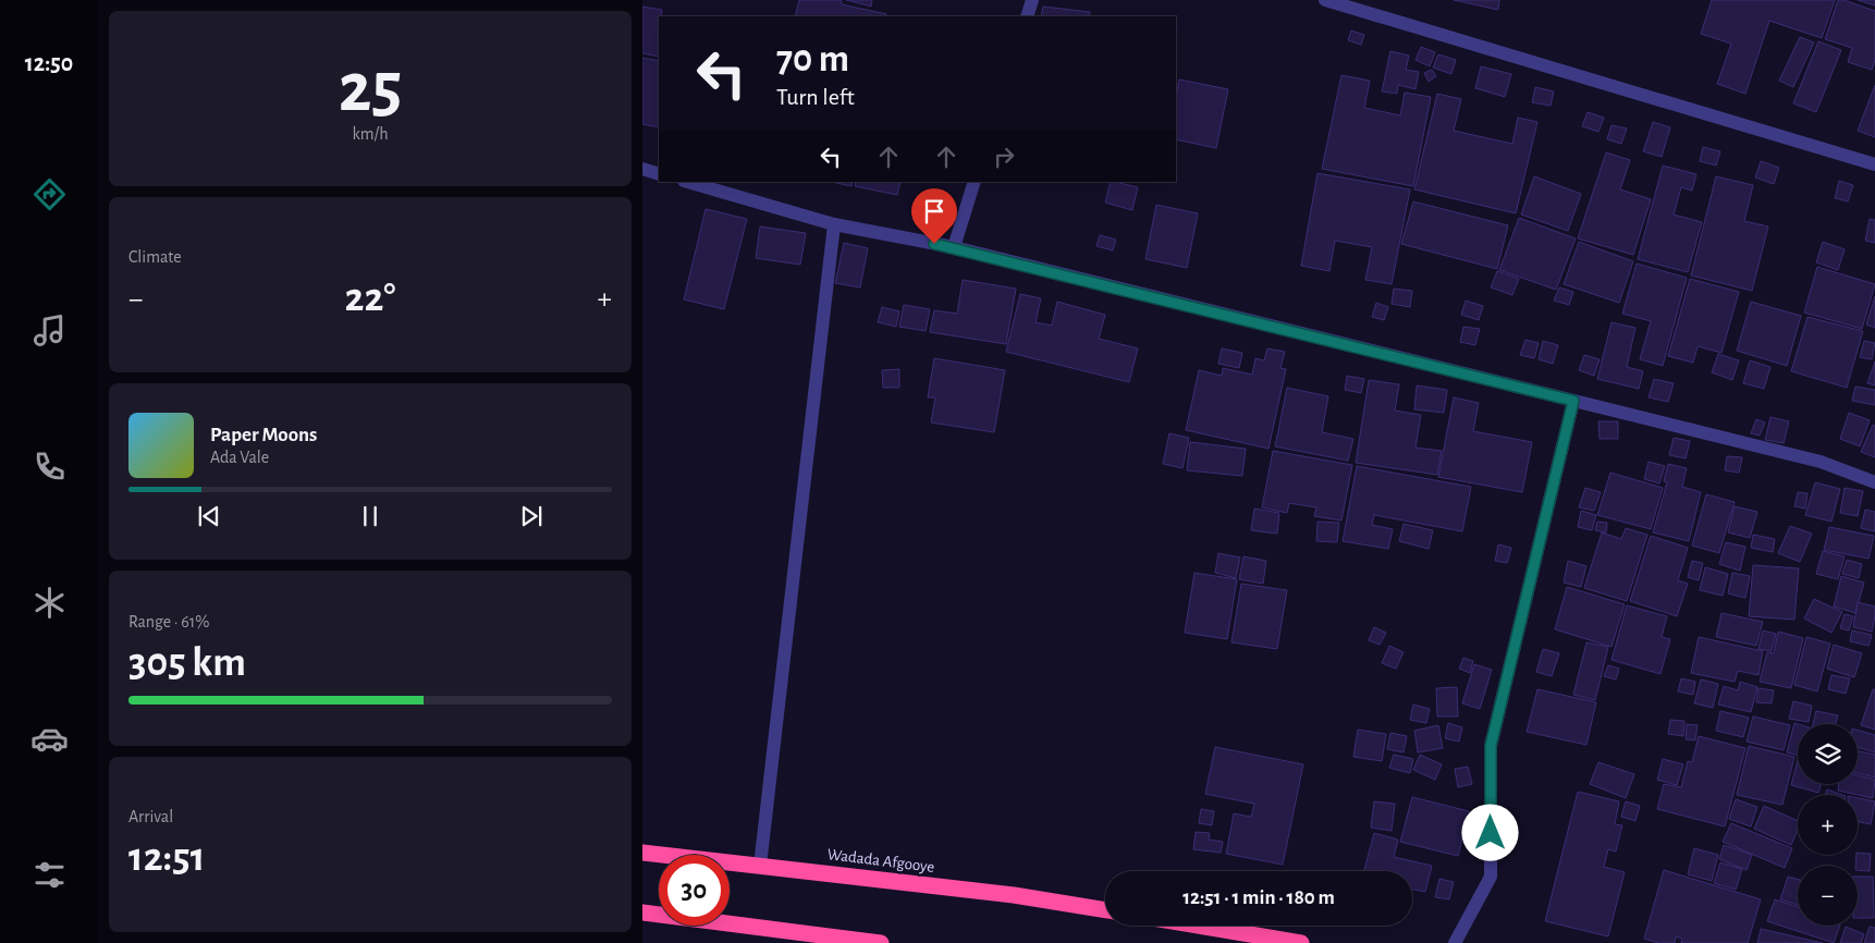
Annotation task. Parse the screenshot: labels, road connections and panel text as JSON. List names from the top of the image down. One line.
{"streets":{"highway":["Wadada Afgooye"]},"page":{"tabs":"12:50","tile":[["25","km/h"],"Climate",["Range · 61%","305 km"],["Arrival","12:51"]],"turn":["70 m","Turn left"],"heat":["−","22°","+"],"song":["Paper Moons","Ada Vale"],"map_buttons":["+","−"],"limit":"30","trip":"12:51 · 1 min · 180 m"}}
